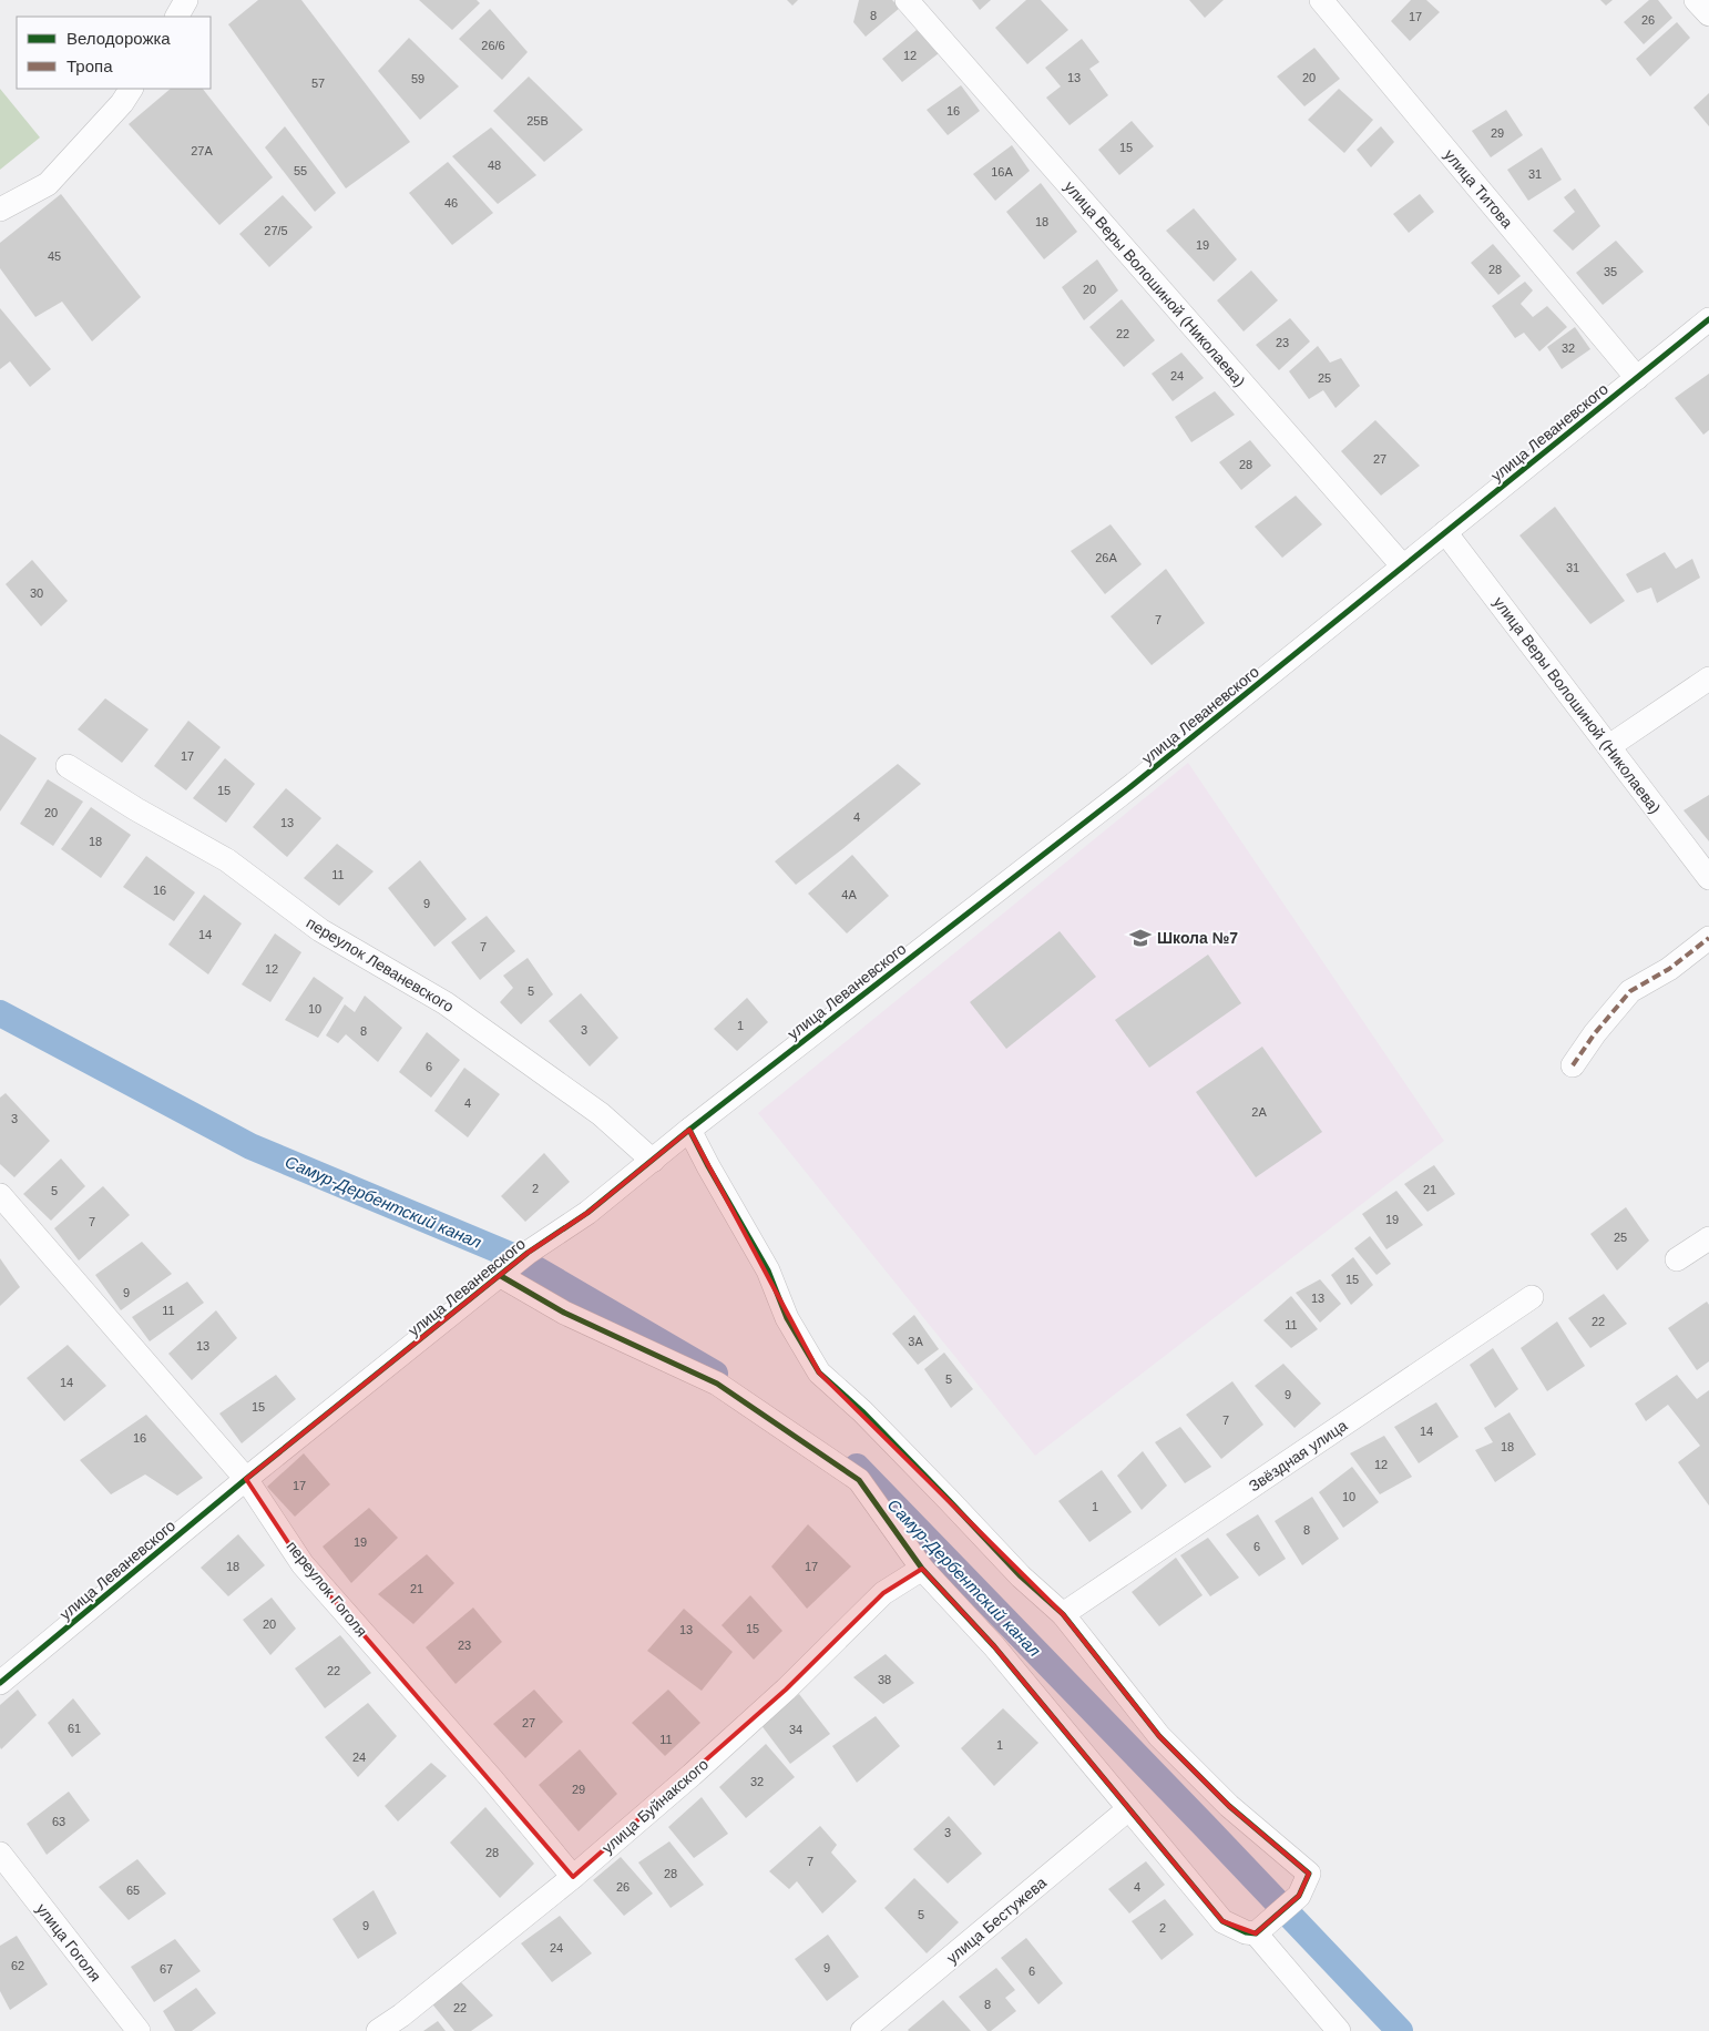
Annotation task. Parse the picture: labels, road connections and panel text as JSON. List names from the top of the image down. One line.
{"streets":{"street":["улица Титова","улица Веры Волошиной (Николаева)","улица Леваневского","переулок Леваневского","Звёздная улица","переулок Гоголя","улица Буйнакского","улица Бестужева","улица Гоголя"]},"crossings":[["улица Титова","улица Леваневского"],["улица Веры Волошиной (Николаева)","улица Леваневского"],["улица Леваневского","переулок Леваневского"],["улица Леваневского","переулок Гоголя"],["переулок Гоголя","улица Буйнакского"]],"water":["Самур-Дербентский канал"],"places":{"school or university":["Школа №7"]},"house_numbers":["8","17","26","26/6","12","13","20","59","57","16","25В","29","15","27А","48","55","16А","31","46","18","27/5","19","45","28","35","20","22","23","32","24","25","27","28","26А","31","30","7","17","15","20","4","13","18","11","16","4А","9","14","7","12","5","10","1","3","8","6","4","2А","3","2","21","5","19","7","25","15","9","13","11","22","11","3А","13","5","14","9","15","7","14","16","18","12","17","10","1","8","19","6","18","17","21","20","15","13","23","22","38","27","61","34","11","1","24","32","29","63","3","28","7","28","26","4","65","5","9","2","24","62","9","67","6","8","22"],"legend":["Велодорожка","Тропа"]}
